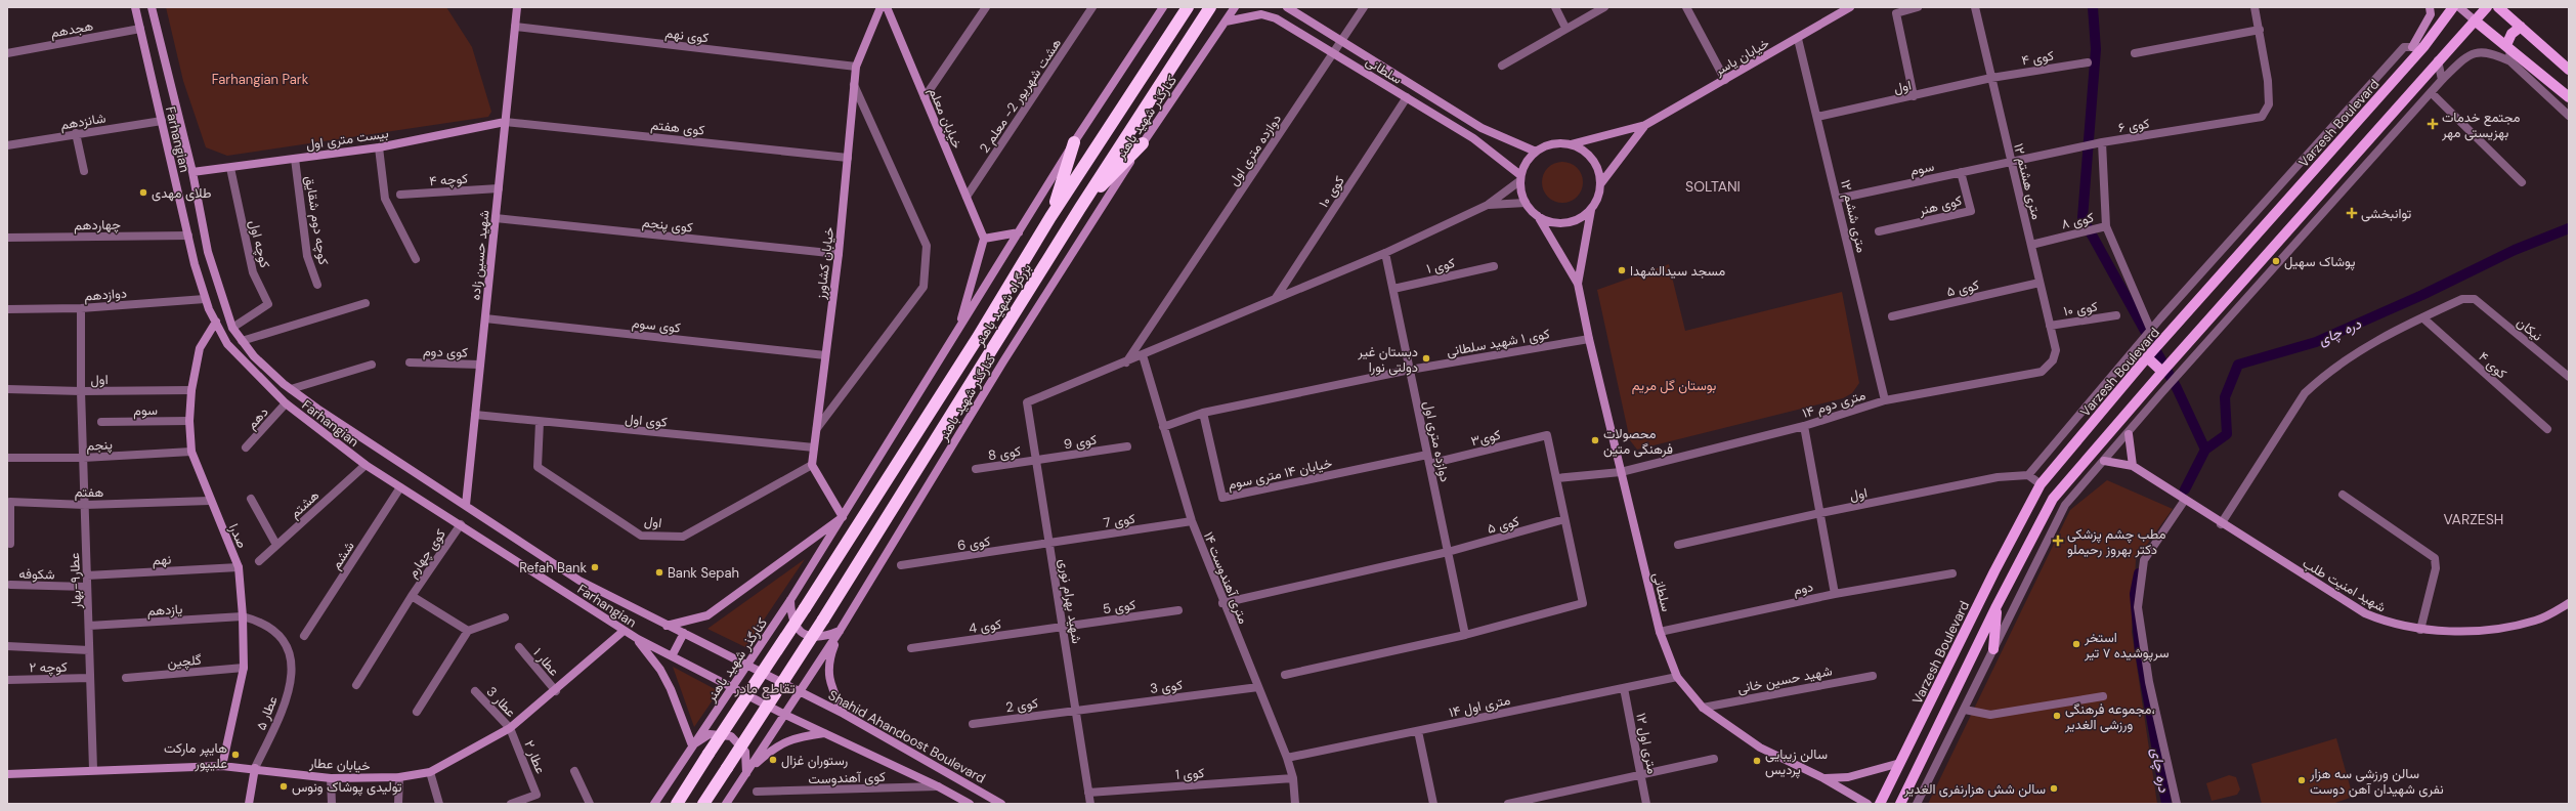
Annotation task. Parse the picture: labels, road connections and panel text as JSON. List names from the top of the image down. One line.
{"streets":{"highway":["بزرگراه شهید باهنر"],"main road":["خیابان یاسر","سلطانی","کنارگذر شهید باهنر","خیابان معلم","Varzesh Boulevard","بیست متری اول","Farhangian","شهید حسین زاده","خیابان کشاورز","صدرا","شهید امنیت طلب","Shahid Ahandoost Boulevard","خیابان عطار"],"street":["هجدهم","کوی نهم","کوی ۴","اول","هشت شهریور 2- معلم 2","شانزدهم","کوی ۶","کوی هفتم","دوازده متری اول","سوم","کوچه ۴","۱۲ متری هشتم","کوی ۱۰","کوی هنر","۱۲ متری ششم","کوچه دوم شقایق","کوی ۸","چهاردهم","کوی پنجم","کوچه اول","کوی ۱","کوی ۵","دوازدهم","کوی سوم","نیکان","کوی ۱ شهید سلطانی","کوی دوم","۱۴ متری دوم","دهم","کوی اول","کوی۳","کوی 9","پنجم","کوی 8","خیابان ۱۴ متری سوم","هفتم","هشتم","کوی 7","کوی 6","کوی چهارم","ششم","نهم","شکوفه","۱۴ متری آهندوست","عطار۹-بهار","دوم","شهید بهرام نوری","کوی 5","یازدهم","کوی 4","گلچین","عطار ۱","کوچه ۲","شهید حسین خانی","کوی 3","عطار 3","کوی 2","۱۴ متری اول","عطار ۵","۱۲ متری اول","عطار ۲","کوی 1","کوی آهندوست"]},"crossings":[["هجدهم","Farhangian"],["کوی نهم","شهید حسین زاده"],["کوی نهم","خیابان کشاورز"],["خیابان یاسر","سلطانی"],["خیابان یاسر","۱۲ متری ششم"],["کوی ۴","اول"],["کوی ۴","۱۲ متری هشتم"],["کوی ۴","نیکان"],["سلطانی","کنارگذر شهید باهنر"],["سلطانی","دوازده متری اول"],["سلطانی","کوی ۱۰"],["سلطانی","کوی ۱ شهید سلطانی"],["سلطانی","۱۴ متری دوم"],["سلطانی","دوم"],["سلطانی","شهید حسین خانی"],["سلطانی","۱۴ متری اول"],["اول","۱۲ متری هشتم"],["اول","۱۲ متری ششم"],["اول","خیابان کشاورز"],["اول","کوی اول"],["اول","صدرا"],["اول","عطار۹-بهار"],["هشت شهریور 2- معلم 2","خیابان معلم"],["کنارگذر شهید باهنر","Farhangian"],["کنارگذر شهید باهنر","Shahid Ahandoost Boulevard"],["شانزدهم","Farhangian"],["کوی ۶","سوم"],["کوی ۶","۱۲ متری هشتم"],["کوی هفتم","بیست متری اول"],["کوی هفتم","شهید حسین زاده"],["کوی هفتم","خیابان کشاورز"],["بیست متری اول","Farhangian"],["بیست متری اول","کوچه دوم شقایق"],["بیست متری اول","کوچه اول"],["بیست متری اول","شهید حسین زاده"],["Farhangian","چهاردهم"],["Farhangian","کوچه اول"],["Farhangian","شهید حسین زاده"],["Farhangian","دوازدهم"],["Farhangian","دهم"],["Farhangian","هشتم"],["Farhangian","صدرا"],["Farhangian","کوی چهارم"],["Farhangian","ششم"],["Farhangian","Shahid Ahandoost Boulevard"],["Farhangian","خیابان عطار"],["دوازده متری اول","کوی ۱"],["دوازده متری اول","کوی ۵"],["دوازده متری اول","کوی ۱ شهید سلطانی"],["دوازده متری اول","کوی۳"],["دوازده متری اول","خیابان ۱۴ متری سوم"],["دوازده متری اول","شهید بهرام نوری"],["سوم","۱۲ متری هشتم"],["سوم","کوی هنر"],["سوم","۱۲ متری ششم"],["سوم","صدرا"],["کوچه ۴","شهید حسین زاده"],["۱۲ متری هشتم","کوی ۱۰"],["۱۲ متری هشتم","کوی ۸"],["۱۲ متری هشتم","کوی ۵"],["۱۲ متری هشتم","۱۴ متری دوم"],["۱۲ متری ششم","۱۴ متری دوم"],["کوی پنجم","شهید حسین زاده"],["کوی پنجم","خیابان کشاورز"],["شهید حسین زاده","کوی سوم"],["شهید حسین زاده","کوی دوم"],["شهید حسین زاده","کوی اول"],["خیابان کشاورز","کوی سوم"],["خیابان کشاورز","کوی اول"],["کوی ۵","۱۴ متری آهندوست"],["دوازدهم","عطار۹-بهار"],["کوی ۱ شهید سلطانی","خیابان ۱۴ متری سوم"],["کوی ۱ شهید سلطانی","۱۴ متری آهندوست"],["۱۴ متری دوم","کوی۳"],["کوی 9","کوی 8"],["کوی 9","شهید بهرام نوری"],["پنجم","صدرا"],["پنجم","عطار۹-بهار"],["کوی 8","شهید بهرام نوری"],["هفتم","صدرا"],["هفتم","عطار۹-بهار"],["کوی 7","کوی 6"],["کوی 7","۱۴ متری آهندوست"],["کوی 7","شهید بهرام نوری"],["صدرا","نهم"],["صدرا","یازدهم"],["صدرا","گلچین"],["صدرا","خیابان عطار"],["کوی 6","شهید بهرام نوری"],["نهم","عطار۹-بهار"],["شکوفه","عطار۹-بهار"],["۱۴ متری آهندوست","کوی 3"],["۱۴ متری آهندوست","۱۴ متری اول"],["۱۴ متری آهندوست","کوی 1"],["عطار۹-بهار","یازدهم"],["عطار۹-بهار","کوچه ۲"],["عطار۹-بهار","خیابان عطار"],["شهید بهرام نوری","کوی 5"],["شهید بهرام نوری","کوی 4"],["شهید بهرام نوری","کوی 3"],["شهید بهرام نوری","کوی 2"],["شهید بهرام نوری","کوی 1"],["کوی 5","کوی 4"],["یازدهم","عطار ۵"],["عطار ۱","خیابان عطار"],["کوی 3","کوی 2"],["عطار 3","عطار ۲"],["عطار 3","خیابان عطار"],["۱۴ متری اول","۱۲ متری اول"],["عطار ۵","خیابان عطار"],["عطار ۲","خیابان عطار"]],"districts":["SOLTANI","VARZESH","تقاطع مادر"],"water":["دره چای"],"parks":["Farhangian Park","بوستان گل مریم"],"places":{"health":["مجتمع خدمات بهزیستی مهر","توانبخشی","مطب چشم پزشکی دکتر بهروز رحیملو"],"other":["طلای مهدی","پوشاک سهیل","مسجد سیدالشهدا","دبستان غیر دولتی نورا","محصولات فرهنگی متین","Refah Bank","Bank Sepah","استخر سرپوشیده ۷ تیر","مجموعه فرهنگی، ورزشی الغدیر","هایپر مارکت علیپور","رستوران غزال","سالن زیبایی پردیس","سالن ورزشی سه هزار نفری شهیدان آهن دوست","تولیدی پوشاک ونوس","سالن شش هزارنفری الغدیر"]}}
